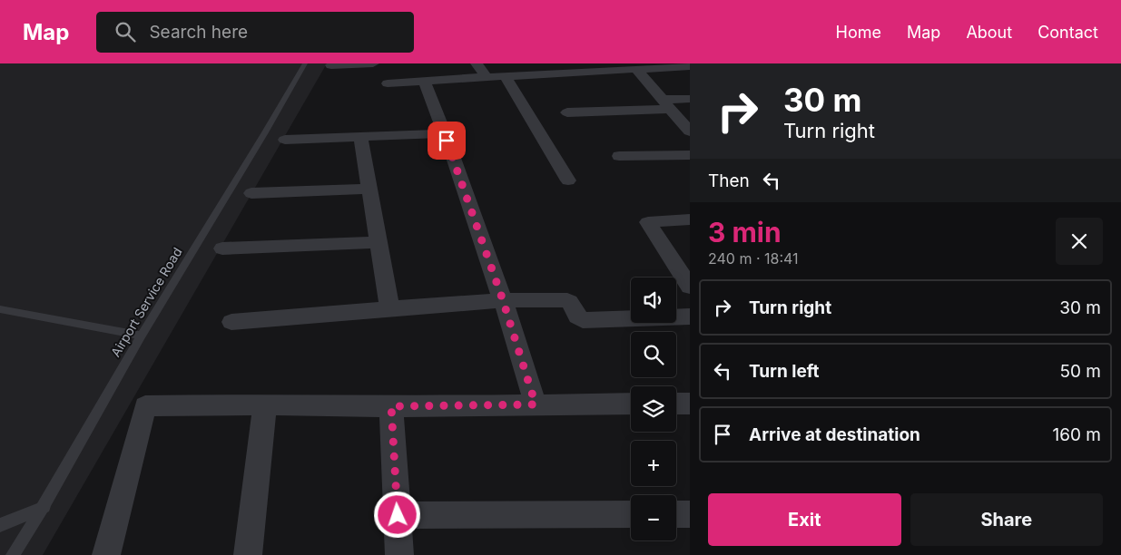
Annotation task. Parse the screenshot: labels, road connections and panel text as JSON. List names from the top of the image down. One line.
{"streets":{"lane":["Airport Service Road"]},"page":{"header":"Map","search":"Search here","nav":["Home","Map","About","Contact"],"turn":["30 m","Turn right"],"then":"Then","heading":["3 min","240 m · 18:41"],"map_buttons":["+","−"],"list":[{"name":"Turn right","value":"30 m"},{"name":"Turn left","value":"50 m"},{"name":"Arrive at destination","value":"160 m"}],"buttons":["Exit","Share"]}}
